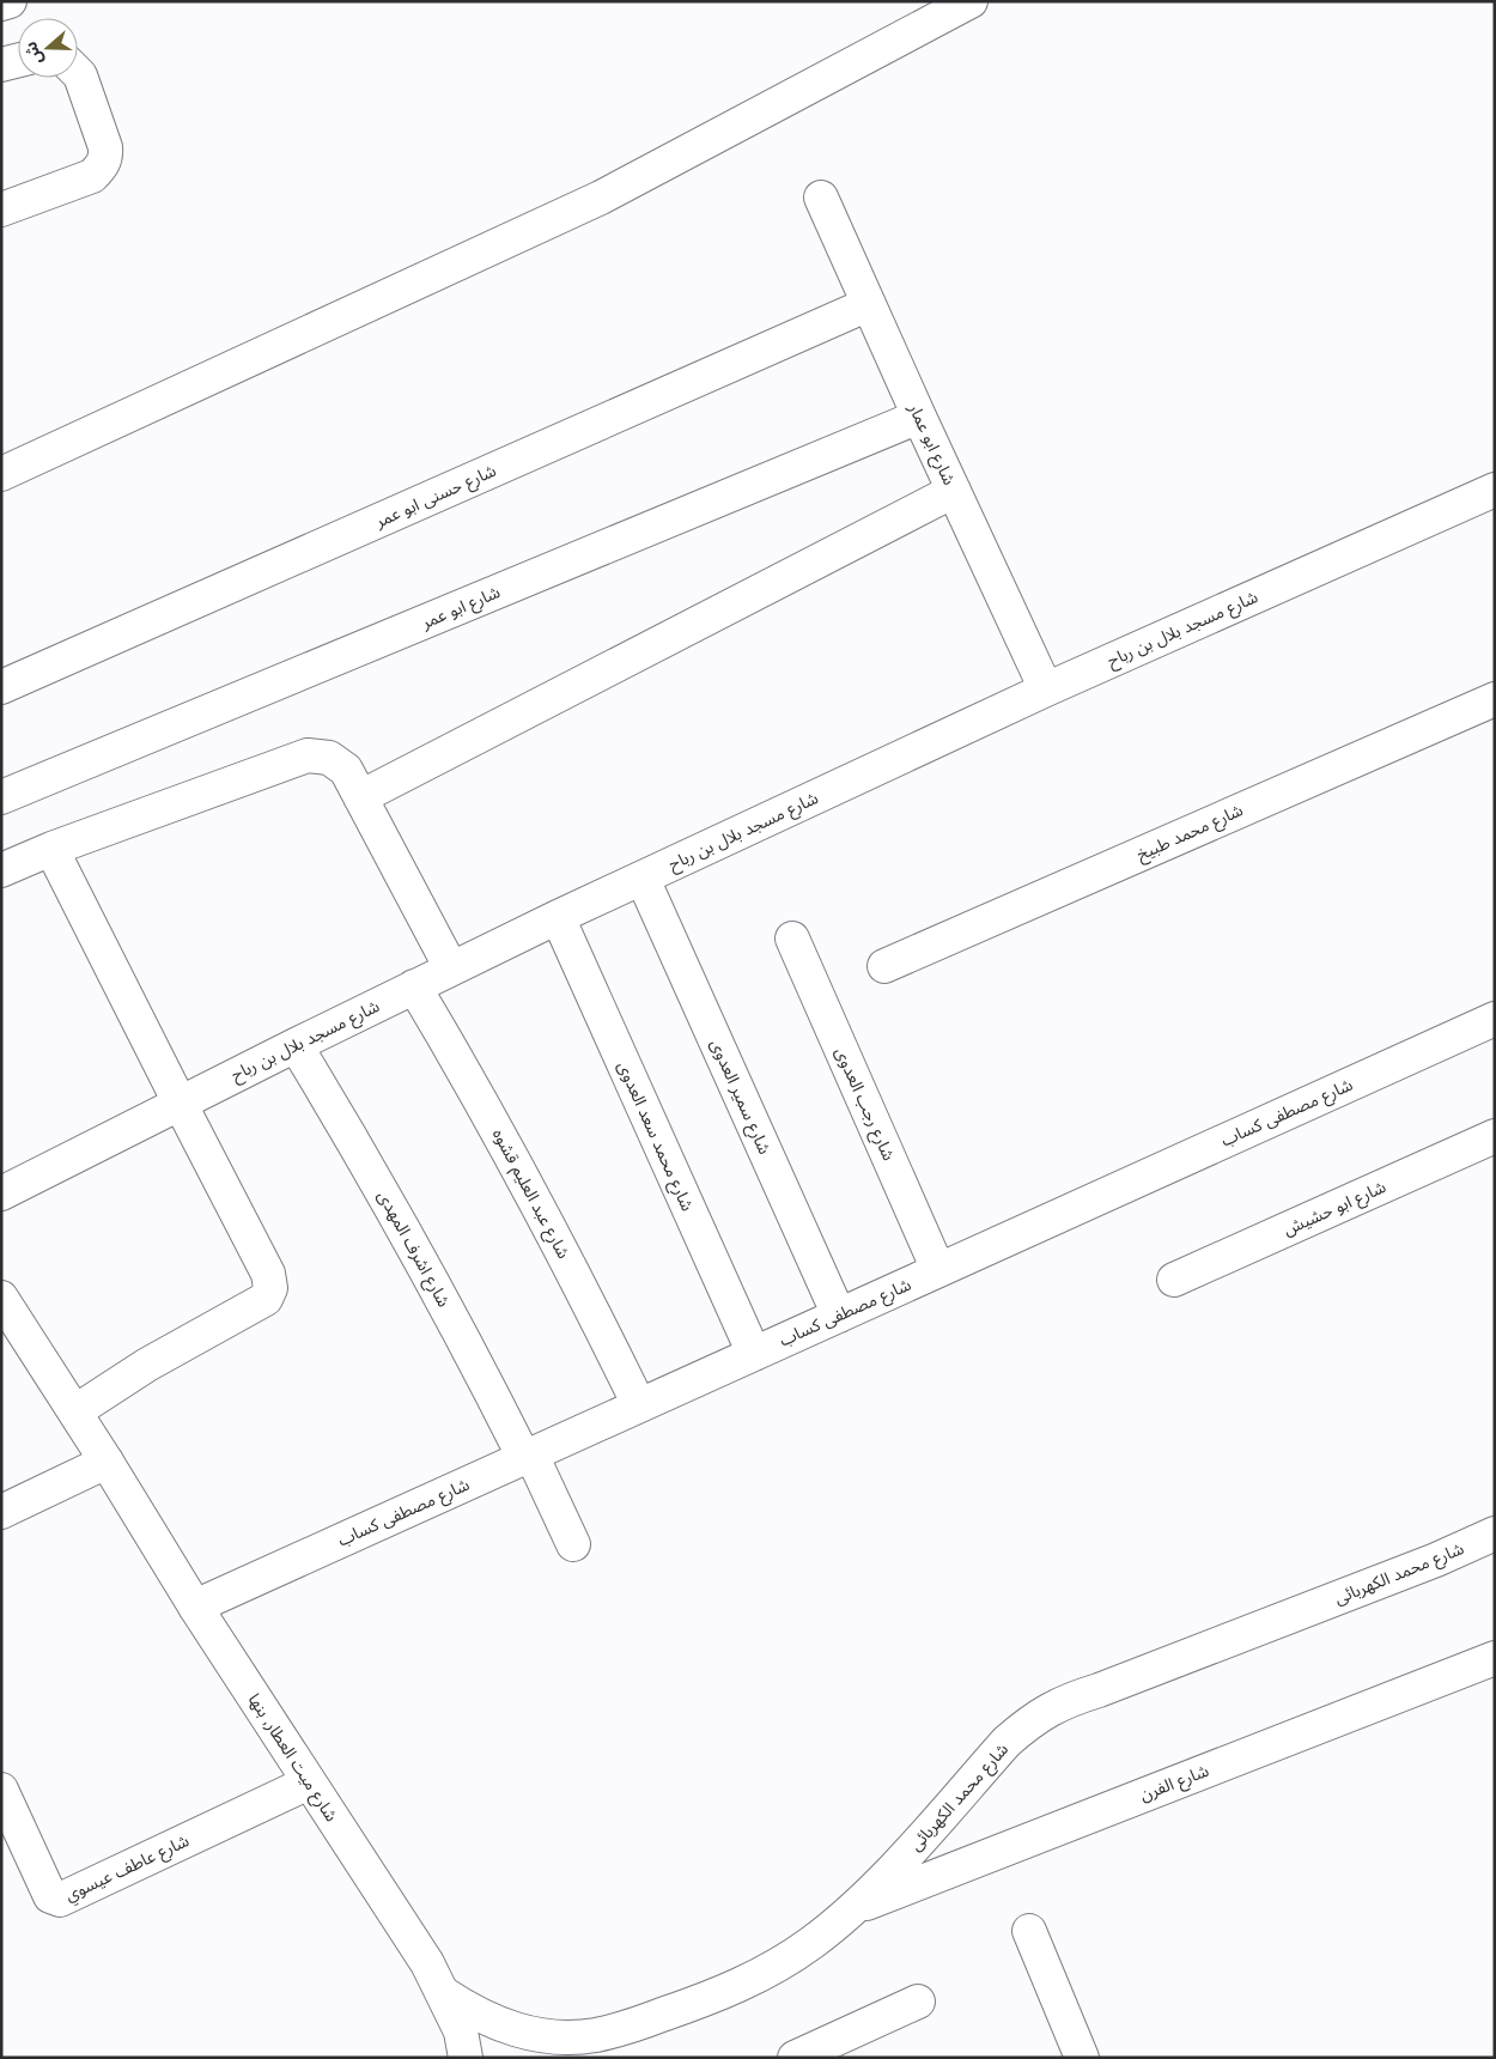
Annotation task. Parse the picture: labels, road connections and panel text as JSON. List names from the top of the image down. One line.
{"streets":{"street":["شارع ابو عمار","شارع حسنى ابو عمر","شارع ابو عمر","شارع مسجد بلال بن رباح","شارع محمد طبيخ","شارع سمير العدوى","شارع رجب العدوى","شارع مصطفى كساب","شارع محمد سعد العدوى","شارع عبد العليم قشوه","شارع ابو حشيش","شارع اشرف المهدى","شارع محمد الكهربائى","شارع ميت العطار, بنها","شارع الفرن","شارع عاطف عيسوي"]},"crossings":[["شارع ابو عمار","شارع حسنى ابو عمر"],["شارع ابو عمار","شارع ابو عمر"],["شارع ابو عمار","شارع مسجد بلال بن رباح"],["شارع مسجد بلال بن رباح","شارع سمير العدوى"],["شارع مسجد بلال بن رباح","شارع محمد سعد العدوى"],["شارع مسجد بلال بن رباح","شارع عبد العليم قشوه"],["شارع مسجد بلال بن رباح","شارع اشرف المهدى"],["شارع سمير العدوى","شارع مصطفى كساب"],["شارع رجب العدوى","شارع مصطفى كساب"],["شارع مصطفى كساب","شارع محمد سعد العدوى"],["شارع مصطفى كساب","شارع عبد العليم قشوه"],["شارع مصطفى كساب","شارع اشرف المهدى"],["شارع مصطفى كساب","شارع ميت العطار, بنها"],["شارع محمد الكهربائى","شارع ميت العطار, بنها"],["شارع محمد الكهربائى","شارع الفرن"],["شارع ميت العطار, بنها","شارع عاطف عيسوي"]],"north":"left"}
